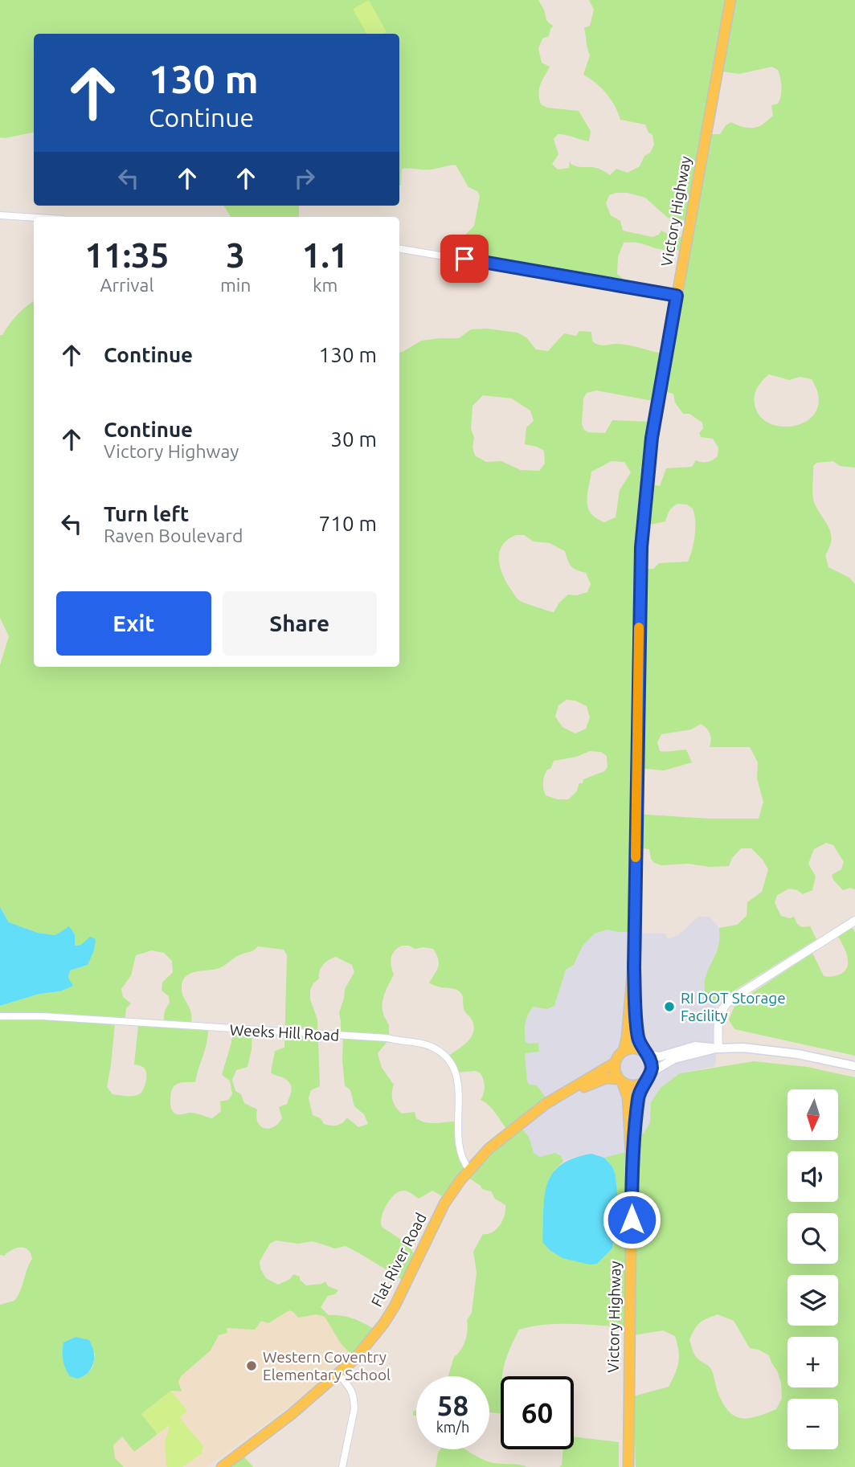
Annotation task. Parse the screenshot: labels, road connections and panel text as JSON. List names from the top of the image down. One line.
{"streets":{"main road":["Victory Highway","Flat River Road"],"street":["Weeks Hill Road"]},"crossings":[["Victory Highway","Flat River Road"],["Weeks Hill Road","Flat River Road"]],"places":["RI DOT Storage Facility","Western Coventry Elementary School"],"north":"bottom","page":{"turn":["130 m","Continue"],"eta":["11:35","Arrival","3","min","1.1","km"],"list":[{"name":"Continue","value":"130 m"},{"name":"Continue","note":"Victory Highway","value":"30 m"},{"name":"Turn left","note":"Raven Boulevard","value":"710 m"}],"buttons":["Exit","Share"],"map_buttons":["+","−"],"speed":"58 km/h","limit":"60"}}
